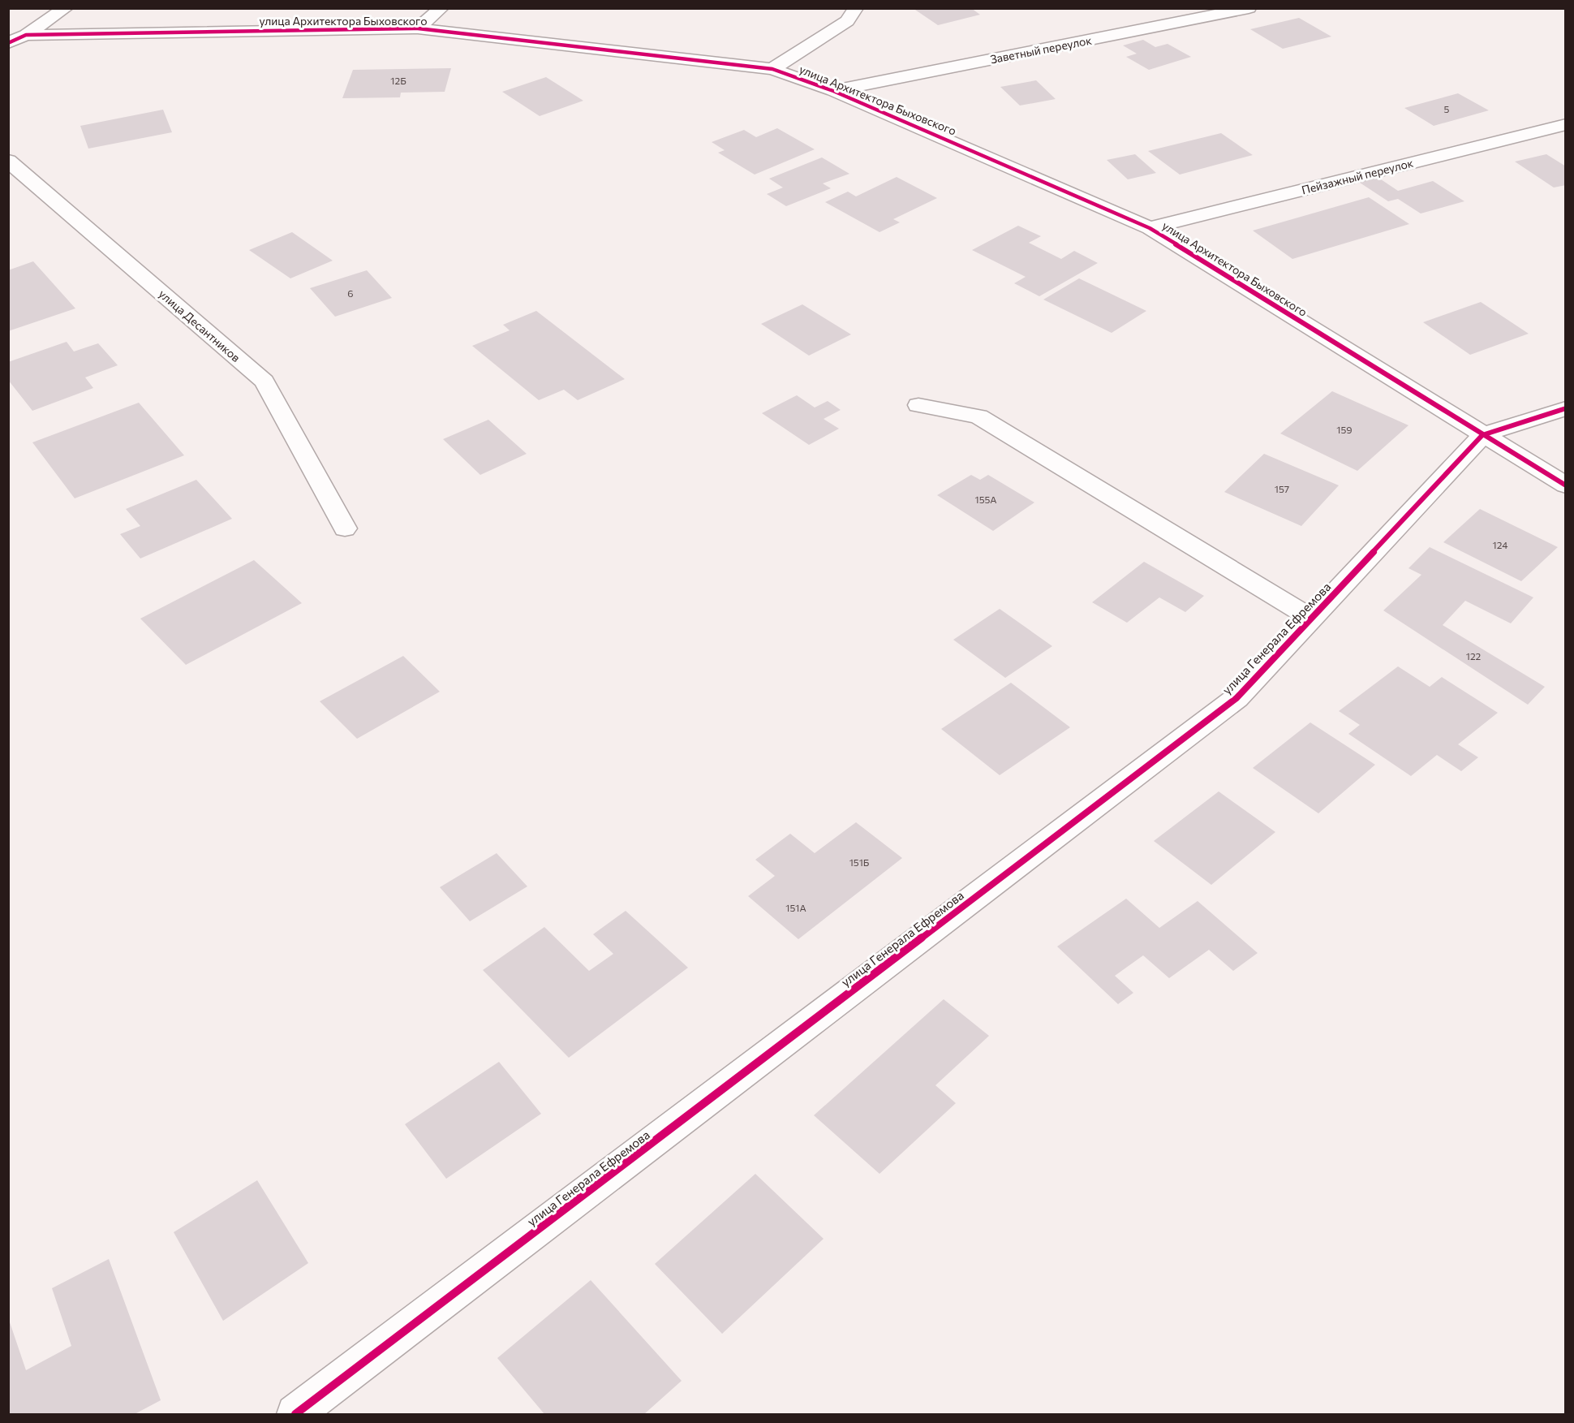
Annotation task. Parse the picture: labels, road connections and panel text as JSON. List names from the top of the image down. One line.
{"streets":{"street":["улица Архитектора Быховского","Заветный переулок","Пейзажный переулок","улица Десантников","улица Генерала Ефремова"]},"crossings":[["улица Архитектора Быховского","Заветный переулок"],["улица Архитектора Быховского","Пейзажный переулок"],["улица Архитектора Быховского","улица Генерала Ефремова"]],"house_numbers":["12Б","5","6","159","157","155А","124","122","151Б","151А"]}
